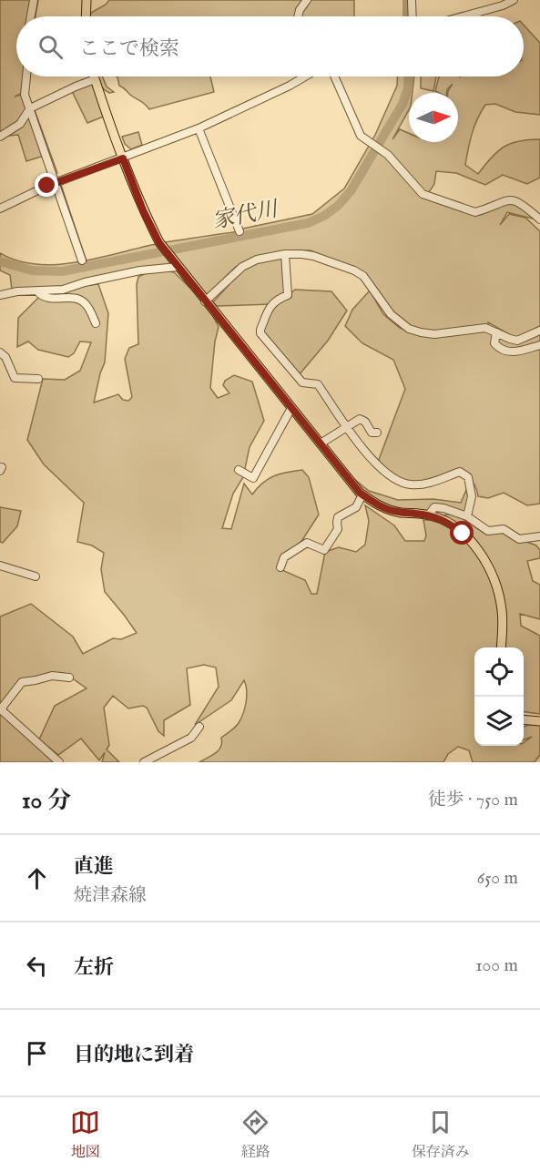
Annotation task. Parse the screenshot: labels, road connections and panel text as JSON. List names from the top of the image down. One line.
{"water":["家代川"],"north":"right","page":{"search":"ここで検索","heading":["10 分","徒歩 · 750 m"],"list":[["直進","焼津森線","650 m"],["左折","100 m"],"目的地に到着"],"nav":["地図","経路","保存済み"]}}
